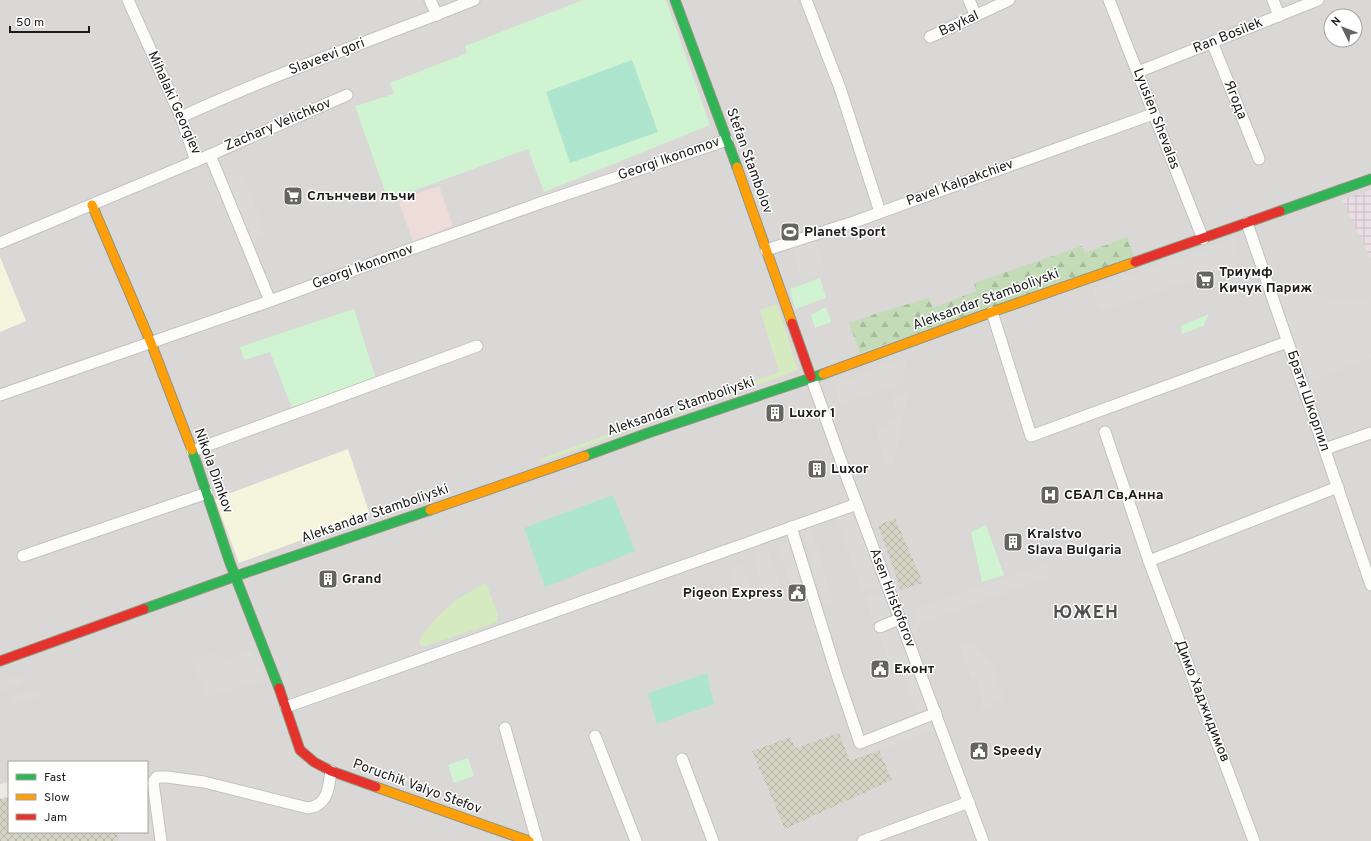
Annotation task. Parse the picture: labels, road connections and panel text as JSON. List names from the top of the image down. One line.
{"streets":{"street":["Baykal","Ran Bosilek","Slaveevi gori","Ягода","Mihalaki Georgiev","Lyusien Shevalas","Zachary Velichkov","Georgi Ikonomov","Stefan Stambolov","Pavel Kalpakchiev","Aleksandar Stamboliyski","Братя Шкорпил","Nikola Dimkov","Asen Hristoforov","Димо Хаджидимов","Poruchik Valyo Stefov"]},"crossings":[["Ran Bosilek","Ягода"],["Ran Bosilek","Lyusien Shevalas"],["Slaveevi gori","Mihalaki Georgiev"],["Mihalaki Georgiev","Zachary Velichkov"],["Mihalaki Georgiev","Georgi Ikonomov"],["Lyusien Shevalas","Pavel Kalpakchiev"],["Lyusien Shevalas","Aleksandar Stamboliyski"],["Georgi Ikonomov","Stefan Stambolov"],["Georgi Ikonomov","Nikola Dimkov"],["Stefan Stambolov","Pavel Kalpakchiev"],["Stefan Stambolov","Aleksandar Stamboliyski"],["Stefan Stambolov","Asen Hristoforov"],["Aleksandar Stamboliyski","Братя Шкорпил"],["Aleksandar Stamboliyski","Nikola Dimkov"],["Aleksandar Stamboliyski","Asen Hristoforov"],["Nikola Dimkov","Poruchik Valyo Stefov"]],"districts":["ЮЖЕН"],"places":{"supermarket":["Слънчеви лъчи","Триумф Кичук Париж"],"sports":["Planet Sport"],"building":["Luxor 1","Luxor","Kralstvo Slava Bulgaria","Grand"],"hospital":["СБАЛ Св,Анна"],"public building":["Pigeon Express","Еконт","Speedy"]},"legend":["Fast","Slow","Jam"],"scale_bar":"50 m","north":"top left"}
